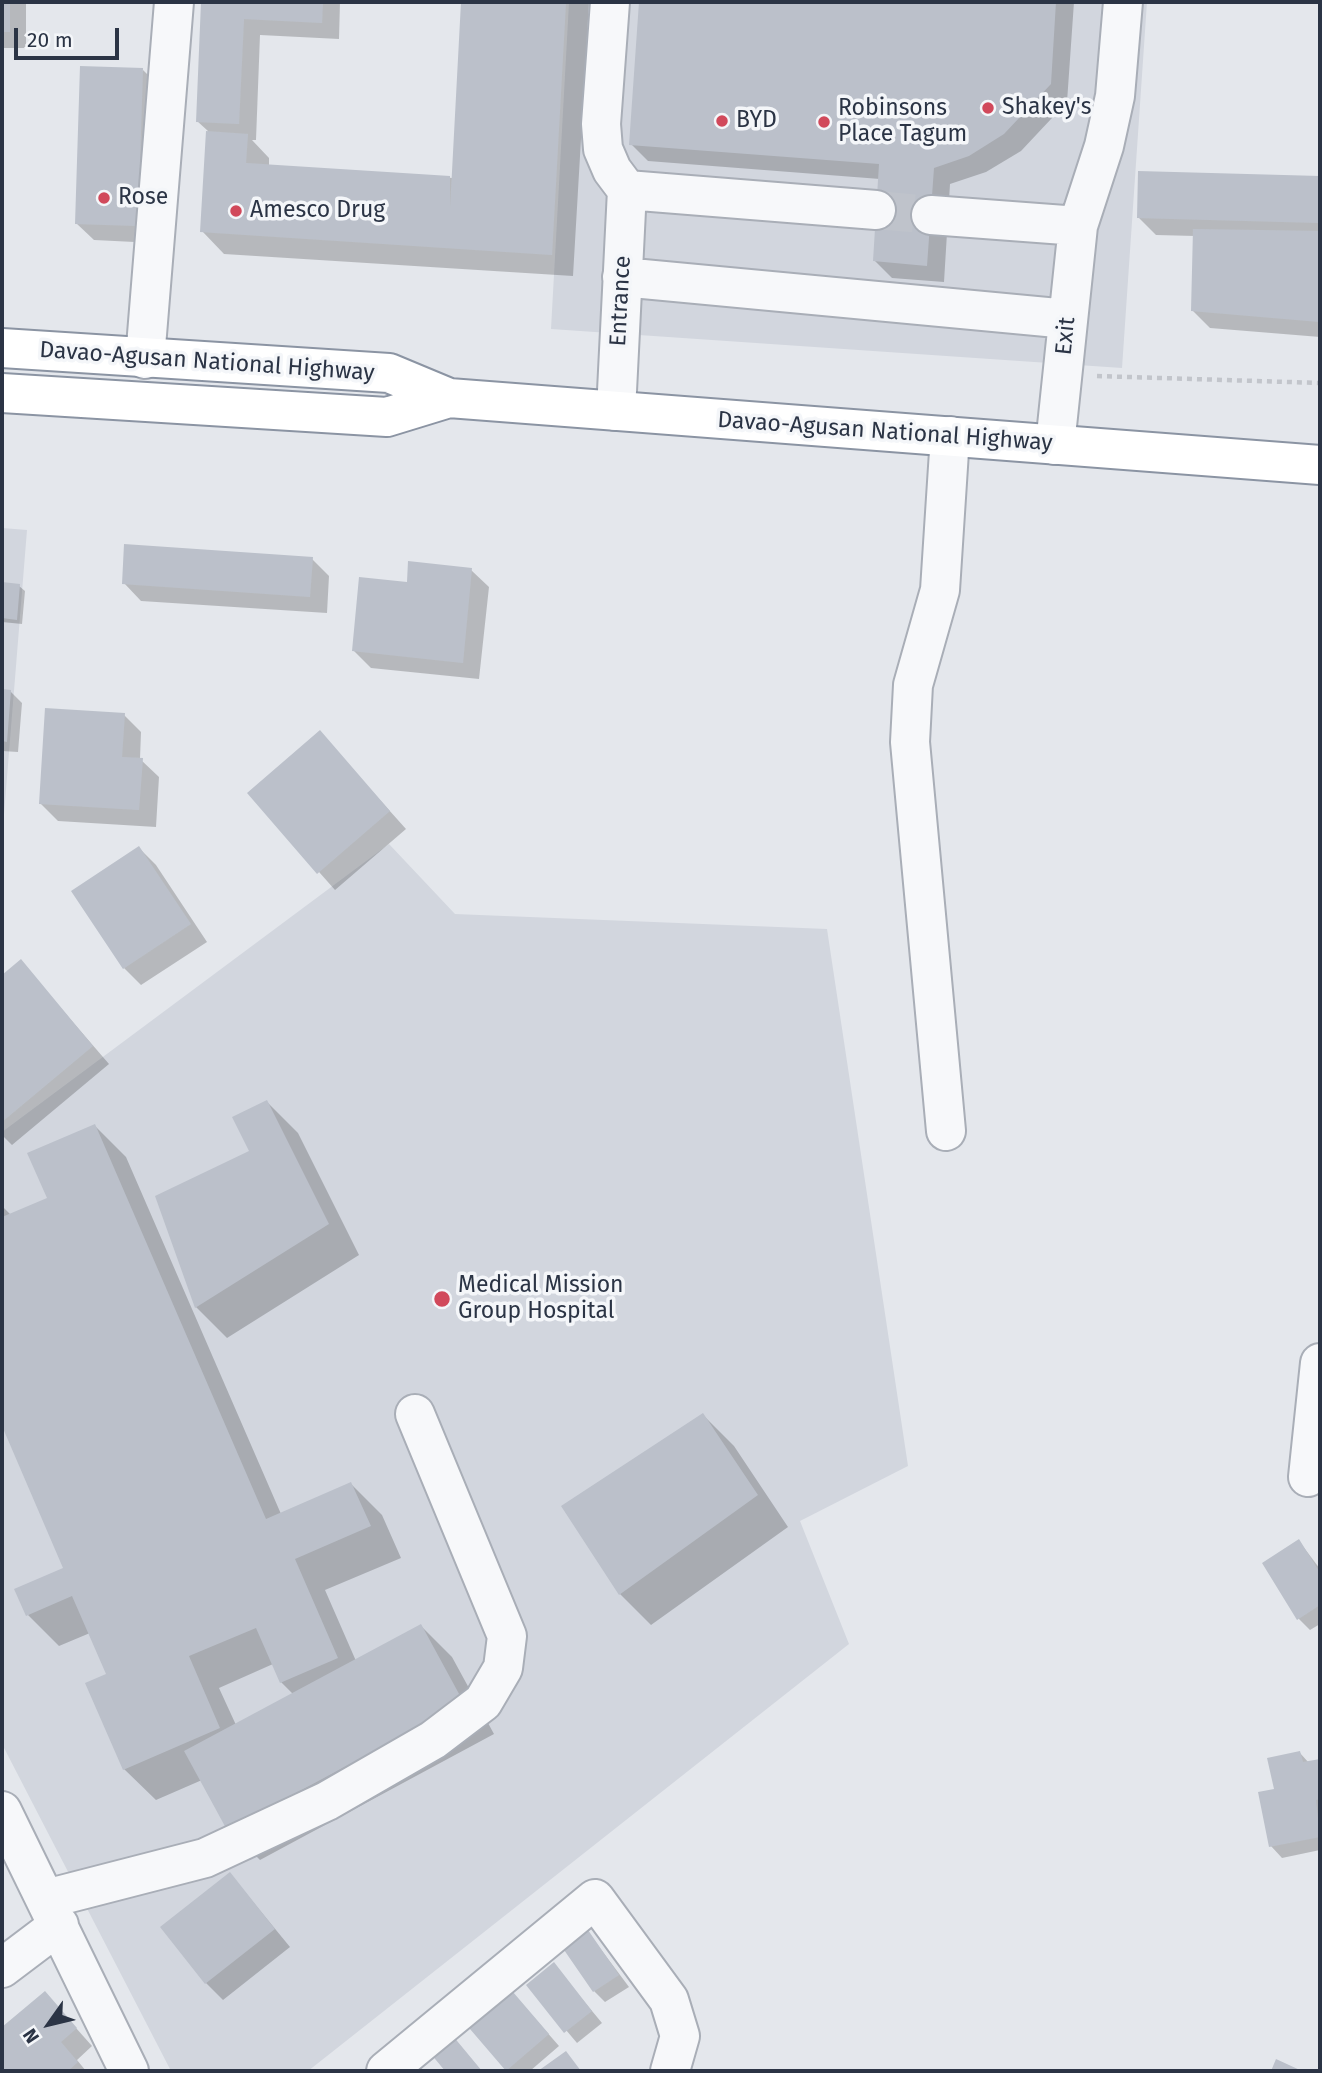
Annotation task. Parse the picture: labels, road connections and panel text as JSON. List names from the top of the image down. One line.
{"streets":{"highway":["Davao-Agusan National Highway"],"street":["Entrance","Exit"]},"crossings":[["Entrance","Davao-Agusan National Highway"],["Exit","Davao-Agusan National Highway"]],"places":["Shakey's","BYD","Robinsons Place Tagum","Rose","Amesco Drug","Medical Mission Group Hospital"],"scale_bar":"20 m","north":"bottom left"}
